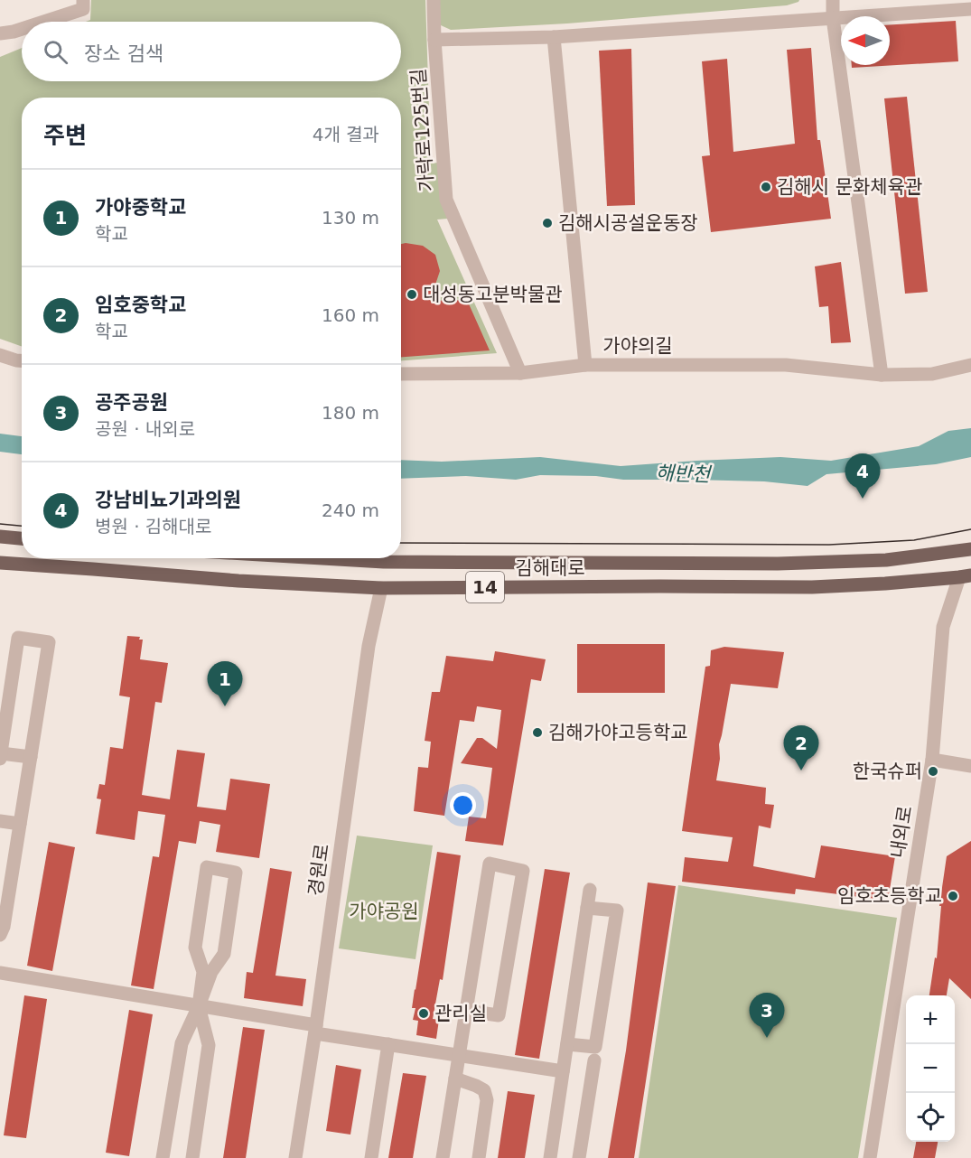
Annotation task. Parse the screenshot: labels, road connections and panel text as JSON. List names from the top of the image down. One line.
{"streets":{"main road":["김해대로","14"],"street":["가락로125번길","가야의길","내외로","경원로"]},"crossings":[["가락로125번길","가야의길"],["김해대로","내외로"],["김해대로","경원로"]],"water":["해반천"],"parks":["가야공원"],"places":["김해시 문화체육관","김해시공설운동장","대성동고분박물관","김해가야고등학교","한국슈퍼","임호초등학교","관리실"],"north":"left","page":{"search":"장소 검색","heading":["주변","4개 결과"],"list":[{"mark":"1","name":"가야중학교","note":"학교","value":"130 m"},{"mark":"2","name":"임호중학교","note":"학교","value":"160 m"},{"mark":"3","name":"공주공원","note":"공원 · 내외로","value":"180 m"},{"mark":"4","name":"강남비뇨기과의원","note":"병원 · 김해대로","value":"240 m"}],"pins":["4","1","2","3"],"map_buttons":["+","−"]}}
